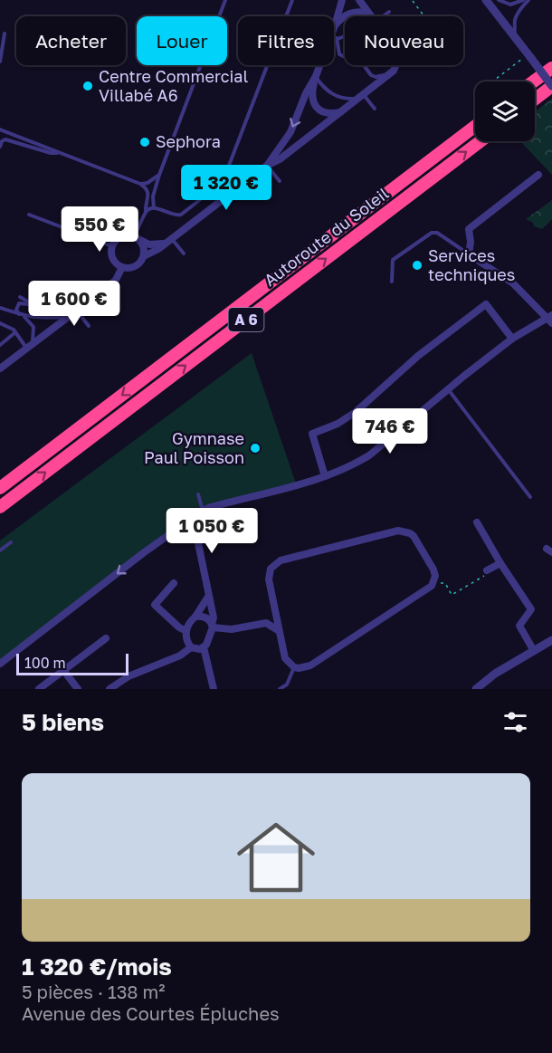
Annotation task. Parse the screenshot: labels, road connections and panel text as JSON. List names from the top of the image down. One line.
{"streets":{"highway":["Autoroute du Soleil","A 6"]},"places":["Centre Commercial Villabé A6","Sephora","Services techniques","Gymnase Paul Poisson"],"scale_bar":"100 m","page":{"chip":["Acheter","Louer","Filtres","Nouveau"],"price":["1 320 €","550 €","1 600 €","746 €","1 050 €"],"scale":"100 m","heading":"5 biens","list":[{"name":"1 320 €/mois","note":"5 pièces · 138 m² · Avenue des Courtes Épluches"}]}}
